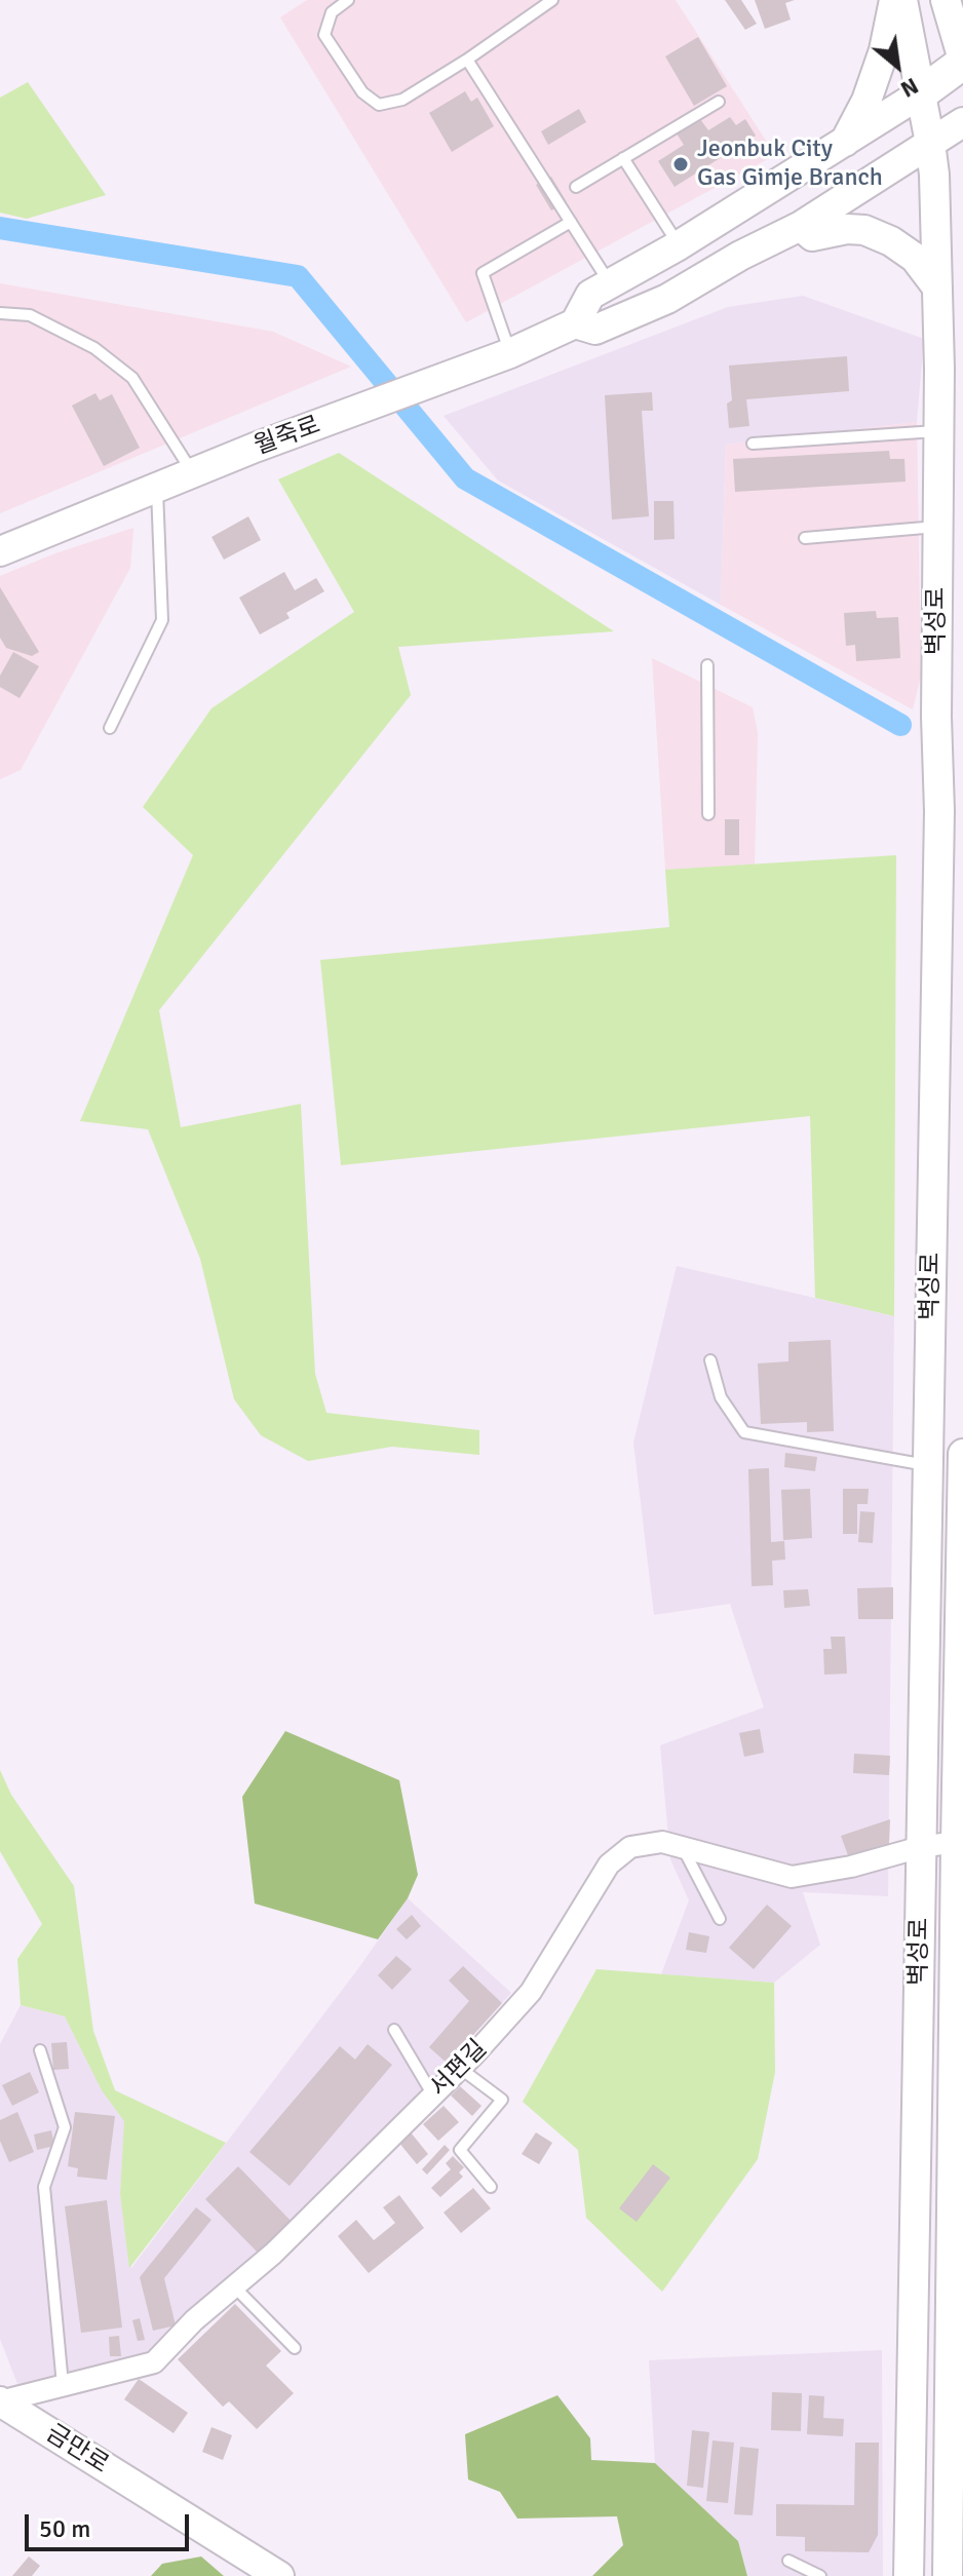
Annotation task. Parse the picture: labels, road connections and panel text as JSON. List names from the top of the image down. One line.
{"streets":{"main road":["월죽로","벽성로","금만로"],"street":["서편길"]},"crossings":[["월죽로","벽성로"],["벽성로","서편길"],["서편길","금만로"]],"places":["Jeonbuk City Gas Gimje Branch"],"scale_bar":"50 m","north":"bottom right"}
